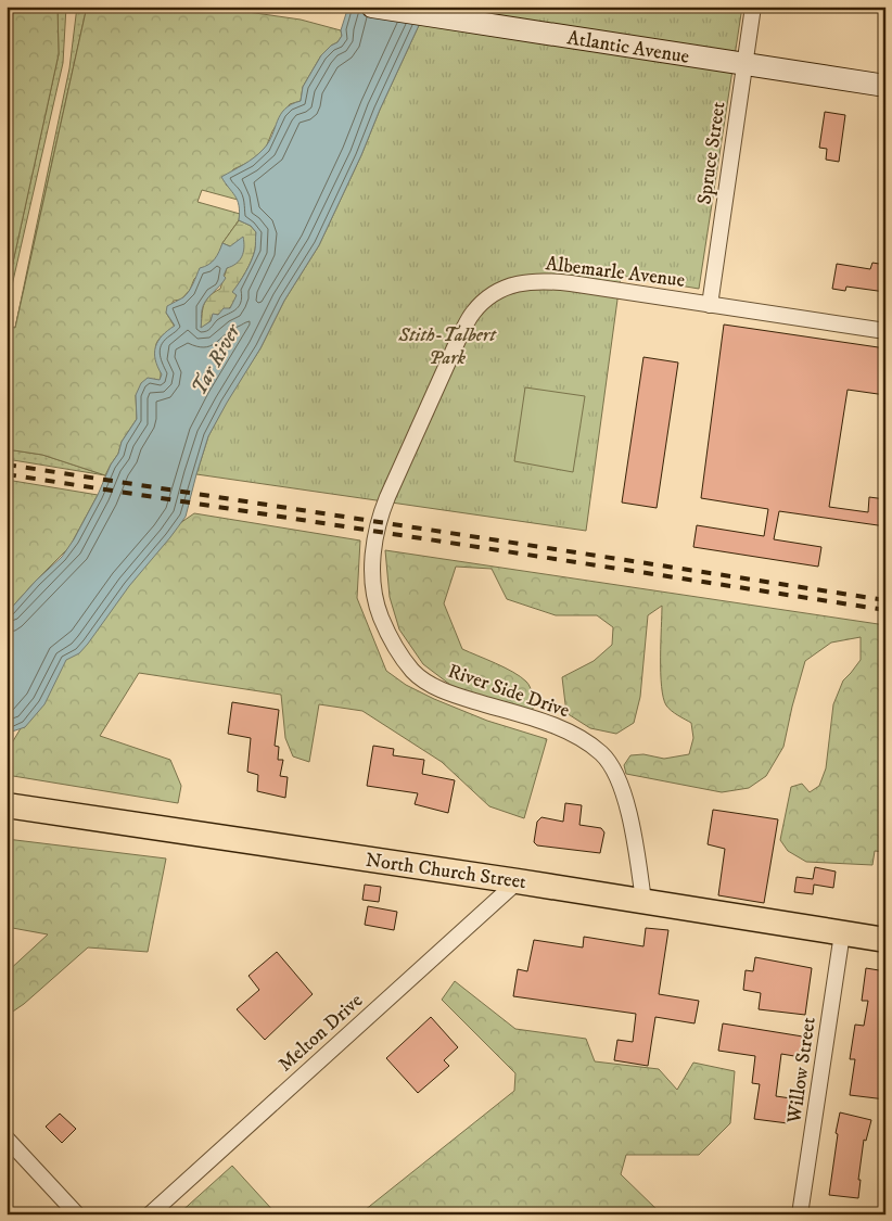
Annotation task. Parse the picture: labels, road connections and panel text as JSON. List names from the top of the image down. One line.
{"streets":{"main road":["Atlantic Avenue","North Church Street"],"street":["Spruce Street","Albemarle Avenue","River Side Drive","Melton Drive","Willow Street"]},"crossings":[["Atlantic Avenue","Spruce Street"],["Spruce Street","Albemarle Avenue"],["Albemarle Avenue","River Side Drive"],["River Side Drive","North Church Street"],["North Church Street","Melton Drive"],["North Church Street","Willow Street"]],"water":["Tar River"],"parks":["Stith-Talbert Park"]}
